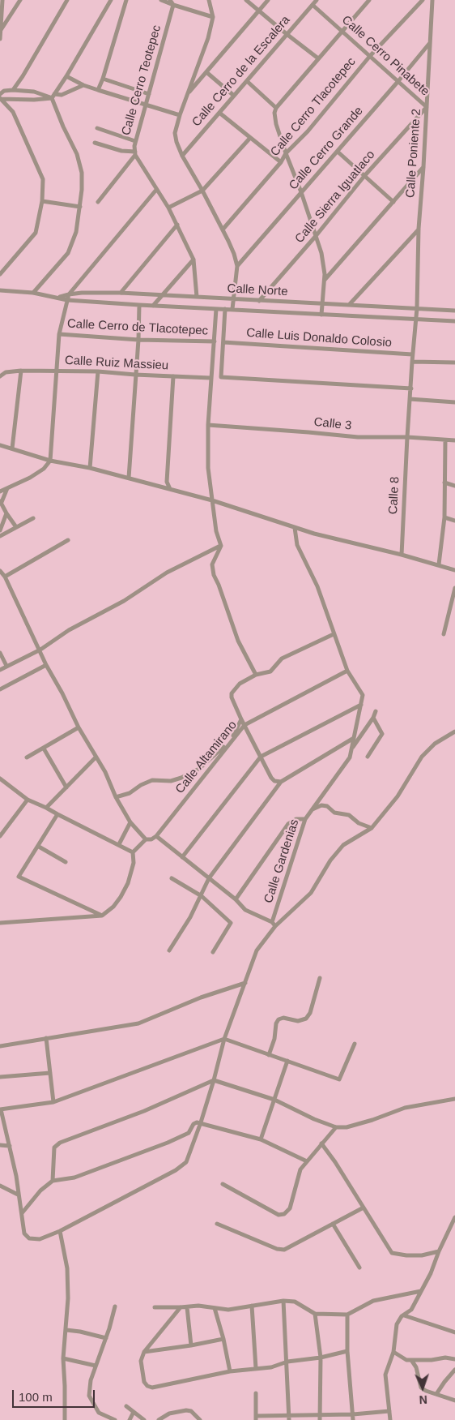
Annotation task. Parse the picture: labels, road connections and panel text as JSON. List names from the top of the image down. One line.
{"streets":{"street":["Calle Cerro Pinabete","Calle Cerro de la Escalera","Calle Cerro Teotepec","Calle Cerro Tlacotepec","Calle Cerro Grande","Calle Poniente 2","Calle Sierra Iguatlaco","Calle Norte","Calle Cerro de Tlacotepec","Calle Luis Donaldo Colosio","Calle Ruiz Massieu","Calle 3","Calle 8","Calle Altamirano","Calle Gardenias"]},"crossings":[["Calle Cerro Pinabete","Calle Cerro de la Escalera"],["Calle Cerro Pinabete","Calle Cerro Tlacotepec"],["Calle Cerro Pinabete","Calle Cerro Grande"],["Calle Cerro Pinabete","Calle Poniente 2"],["Calle Cerro Pinabete","Calle Sierra Iguatlaco"],["Calle Cerro Teotepec","Calle Norte"],["Calle Cerro Teotepec","Calle Cerro de Tlacotepec"],["Calle Cerro Grande","Calle Poniente 2"],["Calle Poniente 2","Calle Sierra Iguatlaco"],["Calle Poniente 2","Calle Norte"],["Calle Poniente 2","Calle Luis Donaldo Colosio"],["Calle Poniente 2","Calle 8"],["Calle Sierra Iguatlaco","Calle Norte"],["Calle Norte","Calle Cerro de Tlacotepec"],["Calle 3","Calle 8"],["Calle Altamirano","Calle Gardenias"]],"scale_bar":"100 m","north":"bottom"}
